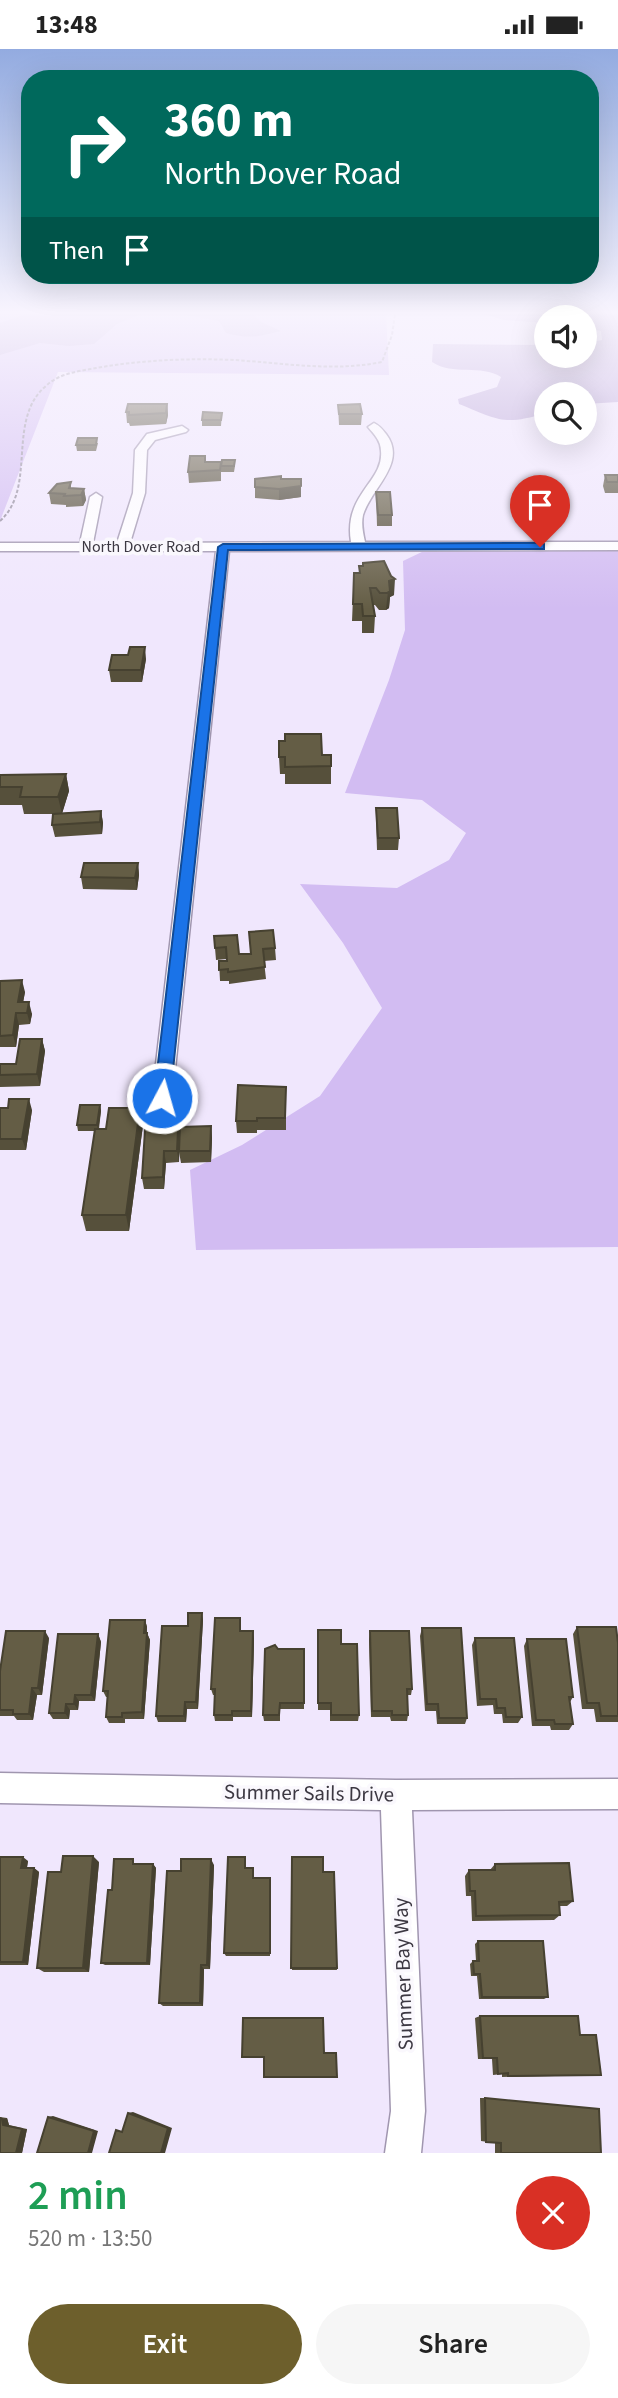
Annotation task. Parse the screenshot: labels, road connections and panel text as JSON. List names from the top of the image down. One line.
{"streets":{"street":["North Dover Road","Summer Sails Drive","Summer Bay Way"]},"crossings":[["Summer Sails Drive","Summer Bay Way"]],"page":{"status":"13:48","turn":["360 m","North Dover Road"],"then":"Then","heading":["2 min","520 m · 13:50"],"buttons":["Exit","Share"]}}
